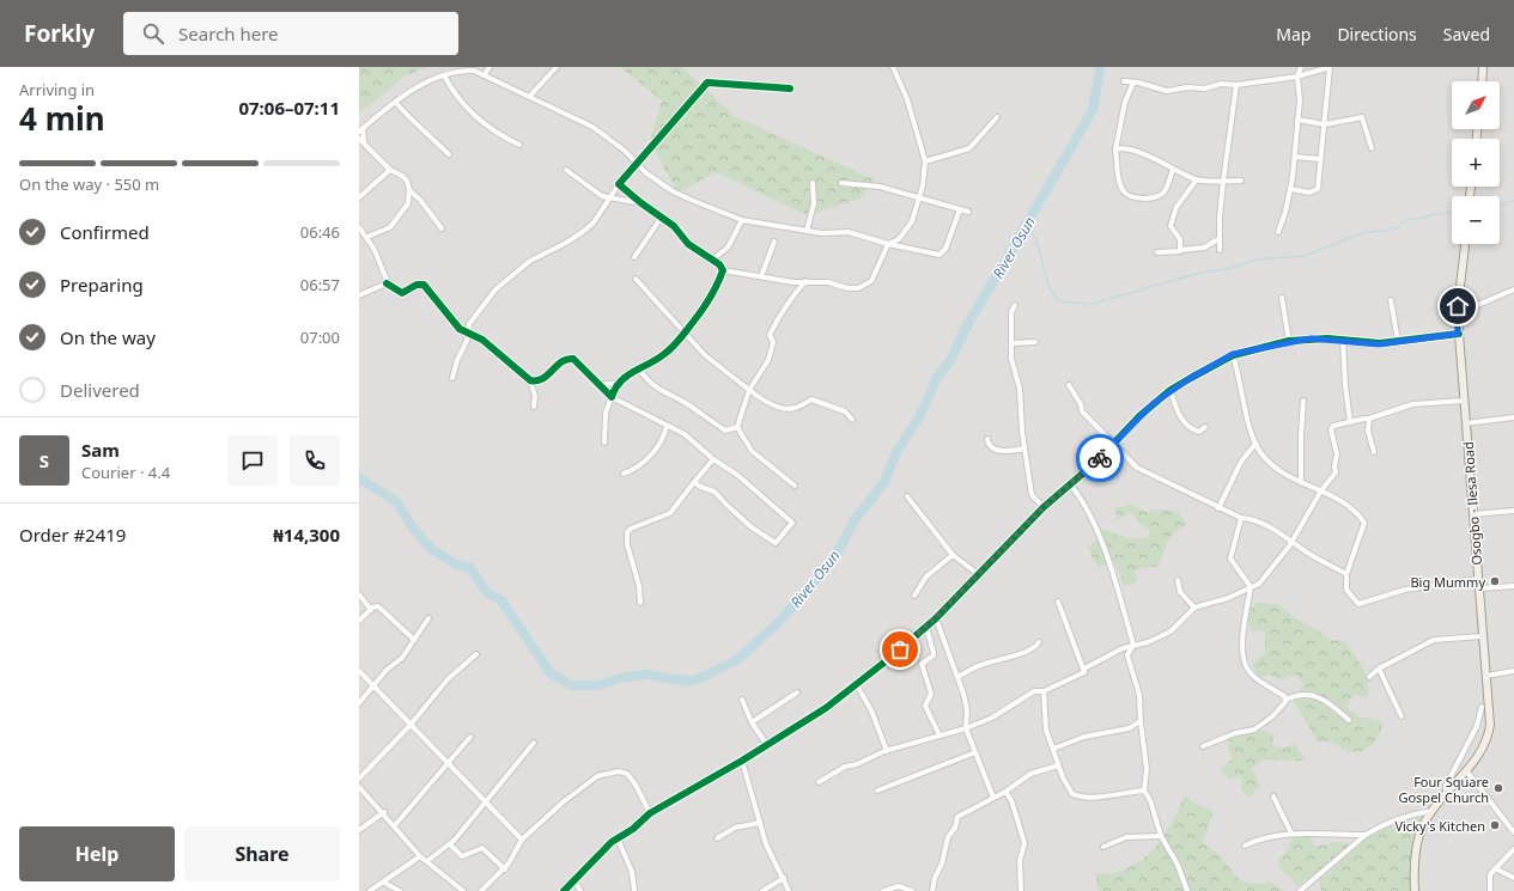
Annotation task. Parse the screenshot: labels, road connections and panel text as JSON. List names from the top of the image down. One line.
{"streets":{"main road":["Osogbo - Ilesa Road"]},"water":["River Osun"],"places":["Big Mummy","Four Square Gospel Church","Vicky's Kitchen"],"north":"top right","page":{"header":"Forkly","search":"Search here","nav":["Map","Directions","Saved"],"heading":["4 min","Arriving in","07:06–07:11"],"panel":["Sam","Courier · 4.4","Order #2419","₦14,300"],"map_buttons":["+","−"],"bar":"On the way · 550 m","list":[["Confirmed","06:46"],["Preparing","06:57"],["On the way","07:00"],"Delivered"],"round":"S","buttons":["Help","Share"]}}
